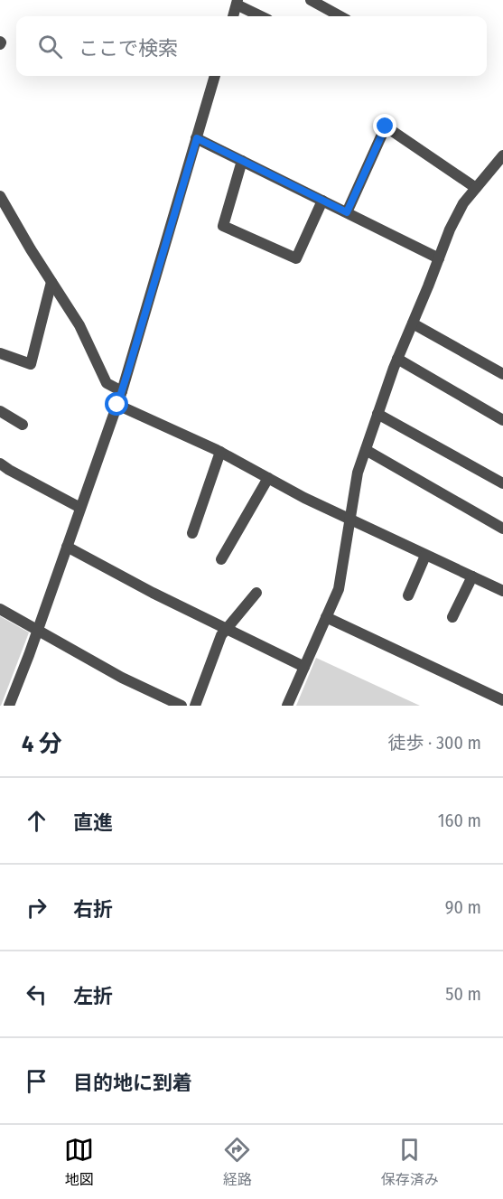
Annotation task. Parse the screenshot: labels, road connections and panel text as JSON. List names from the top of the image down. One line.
{"page":{"search":"ここで検索","heading":["4 分","徒歩 · 300 m"],"list":[["直進","160 m"],["右折","90 m"],["左折","50 m"],"目的地に到着"],"nav":["地図","経路","保存済み"]}}
